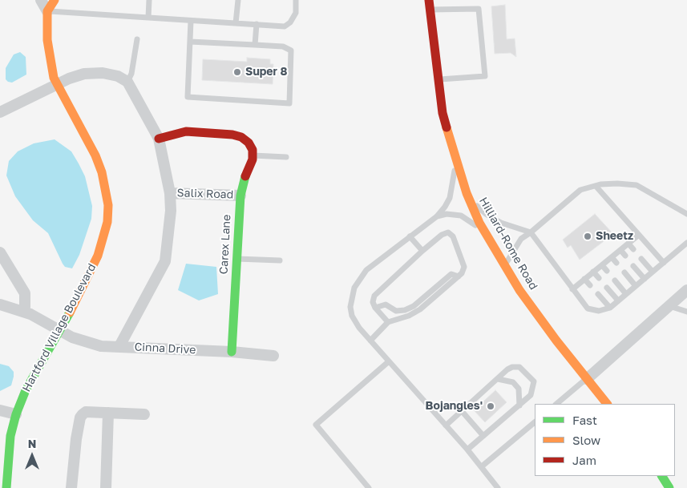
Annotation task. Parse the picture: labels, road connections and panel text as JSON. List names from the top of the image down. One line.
{"streets":{"street":["Salix Road","Hilliard-Rome Road","Carex Lane","Hartford Village Boulevard","Cinna Drive"]},"crossings":[["Salix Road","Carex Lane"],["Carex Lane","Cinna Drive"],["Hartford Village Boulevard","Cinna Drive"]],"places":["Super 8","Sheetz","Bojangles'"],"legend":["Fast","Slow","Jam"],"north":"top"}
